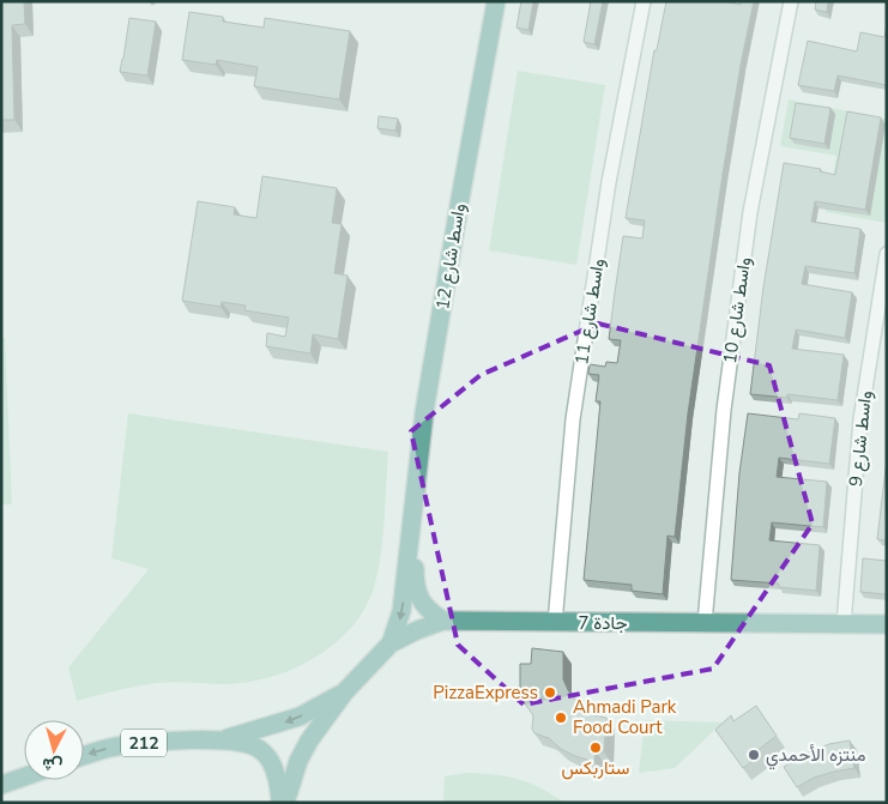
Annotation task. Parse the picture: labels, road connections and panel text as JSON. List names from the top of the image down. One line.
{"streets":{"main road":["واسط شارع 12","جادة 7","212"],"street":["واسط شارع 10","واسط شارع 11","واسط شارع 9"]},"crossings":[["واسط شارع 12","جادة 7"],["واسط شارع 10","جادة 7"],["واسط شارع 11","جادة 7"],["واسط شارع 9","جادة 7"],["جادة 7","212"]],"places":["PizzaExpress","Ahmadi Park Food Court","ستاربكس","منتزه الأحمدي"],"north":"bottom"}
